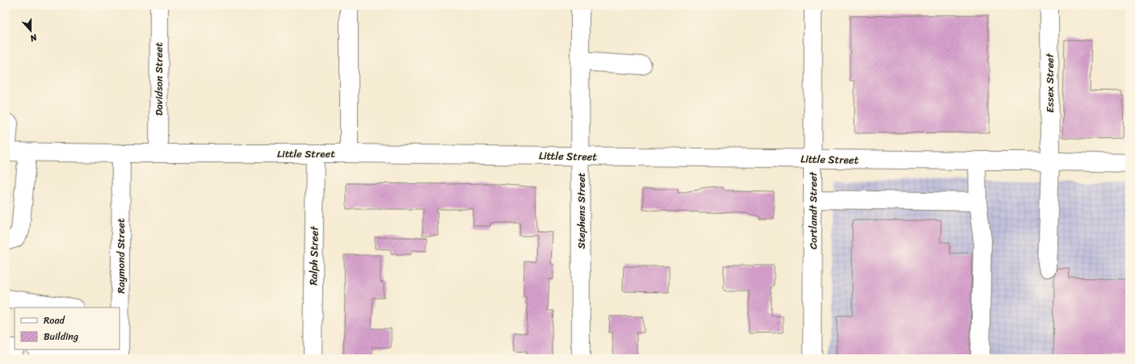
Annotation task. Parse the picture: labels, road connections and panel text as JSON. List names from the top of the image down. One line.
{"streets":{"street":["Davidson Street","Essex Street","Little Street","Stephens Street","Cortlandt Street","Raymond Street","Ralph Street"]},"crossings":[["Davidson Street","Little Street"],["Essex Street","Little Street"],["Little Street","Stephens Street"],["Little Street","Cortlandt Street"],["Little Street","Raymond Street"],["Little Street","Ralph Street"]],"legend":["Road","Building"],"north":"bottom"}
